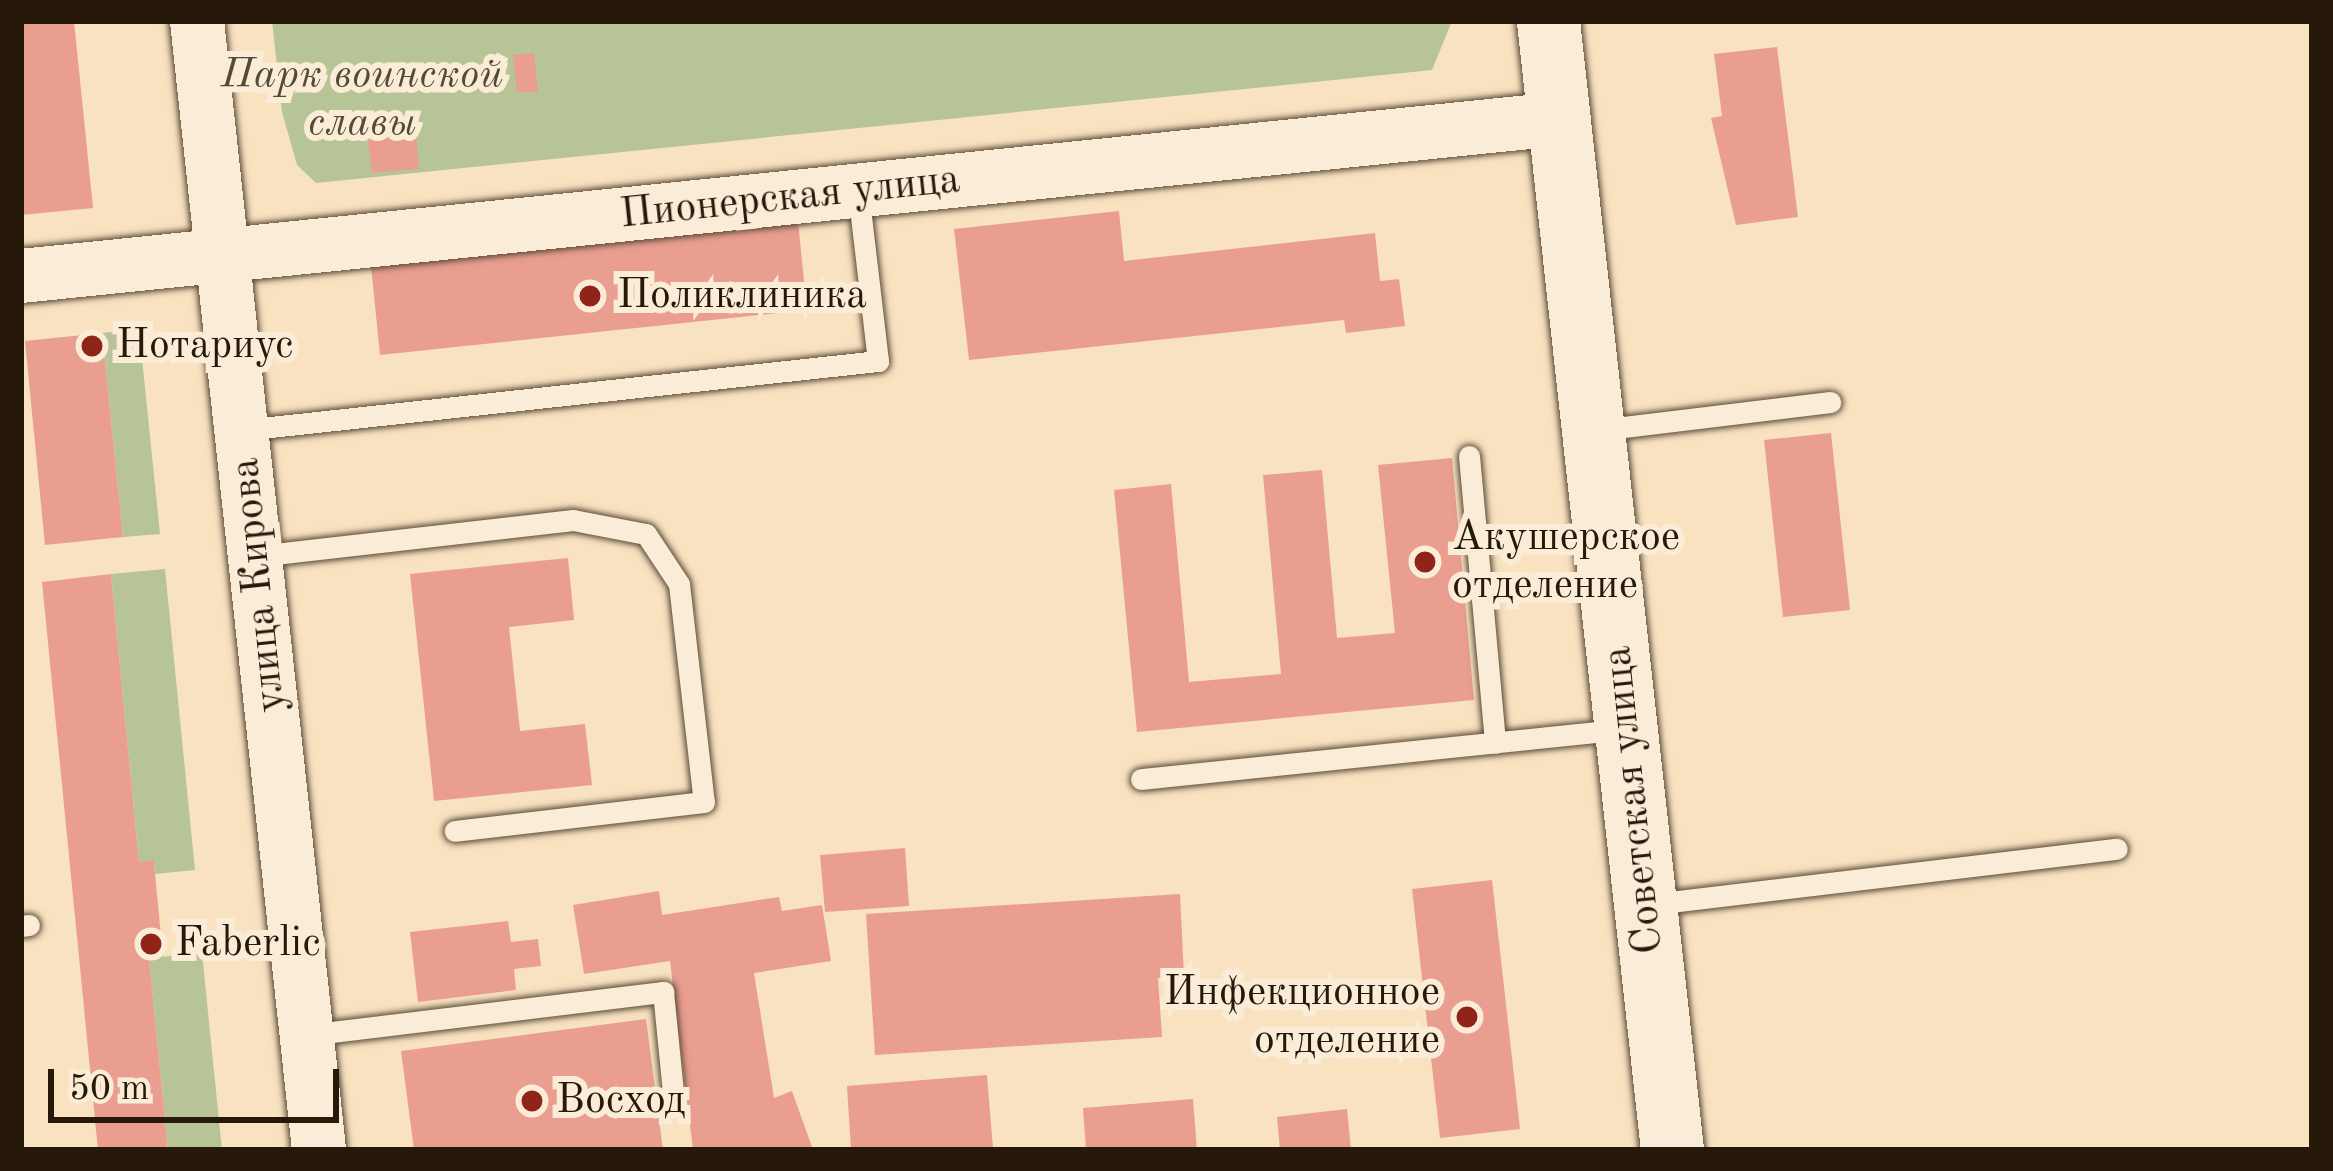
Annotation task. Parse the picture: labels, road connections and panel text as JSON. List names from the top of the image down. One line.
{"streets":{"main road":["Советская улица"],"street":["Пионерская улица","улица Кирова"]},"crossings":[["Пионерская улица","улица Кирова"],["Пионерская улица","Советская улица"]],"parks":["Парк воинской славы"],"places":["Поликлиника","Нотариус","Акушерское отделение","Faberlic","Инфекционное отделение","Восход"],"scale_bar":"50 m"}
